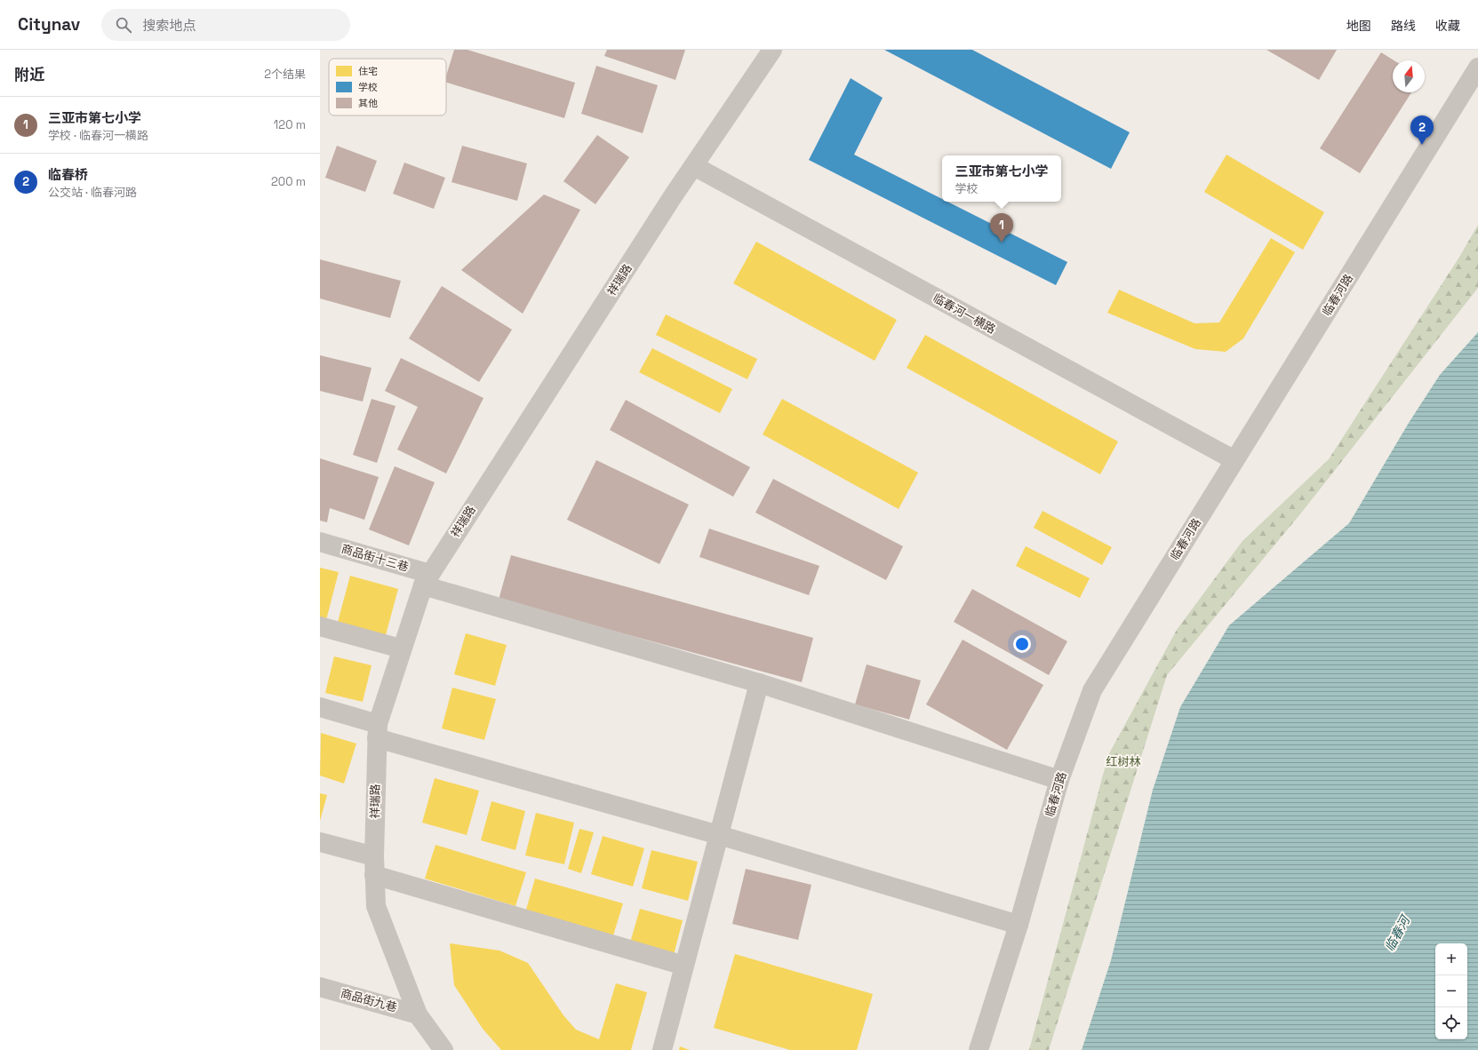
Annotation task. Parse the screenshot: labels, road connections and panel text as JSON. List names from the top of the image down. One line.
{"streets":{"street":["祥瑞路","临春河路","临春河一横路","商品街十三巷","商品街九巷"]},"crossings":[["祥瑞路","临春河一横路"],["祥瑞路","商品街十三巷"],["祥瑞路","商品街九巷"],["临春河路","临春河一横路"],["临春河路","商品街十三巷"]],"water":["临春河"],"parks":["红树林"],"legend":["住宅","学校","其他"],"north":"top","page":{"header":"Citynav","search":"搜索地点","nav":["地图","路线","收藏"],"heading":["附近","2个结果"],"list":[{"mark":"1","name":"三亚市第七小学","note":"学校 · 临春河一横路","value":"120 m"},{"mark":"2","name":"临春桥","note":"公交站 · 临春河路","value":"200 m"}],"pins":["2","1"],"popup":["三亚市第七小学","学校"],"map_buttons":["+","−"]}}
